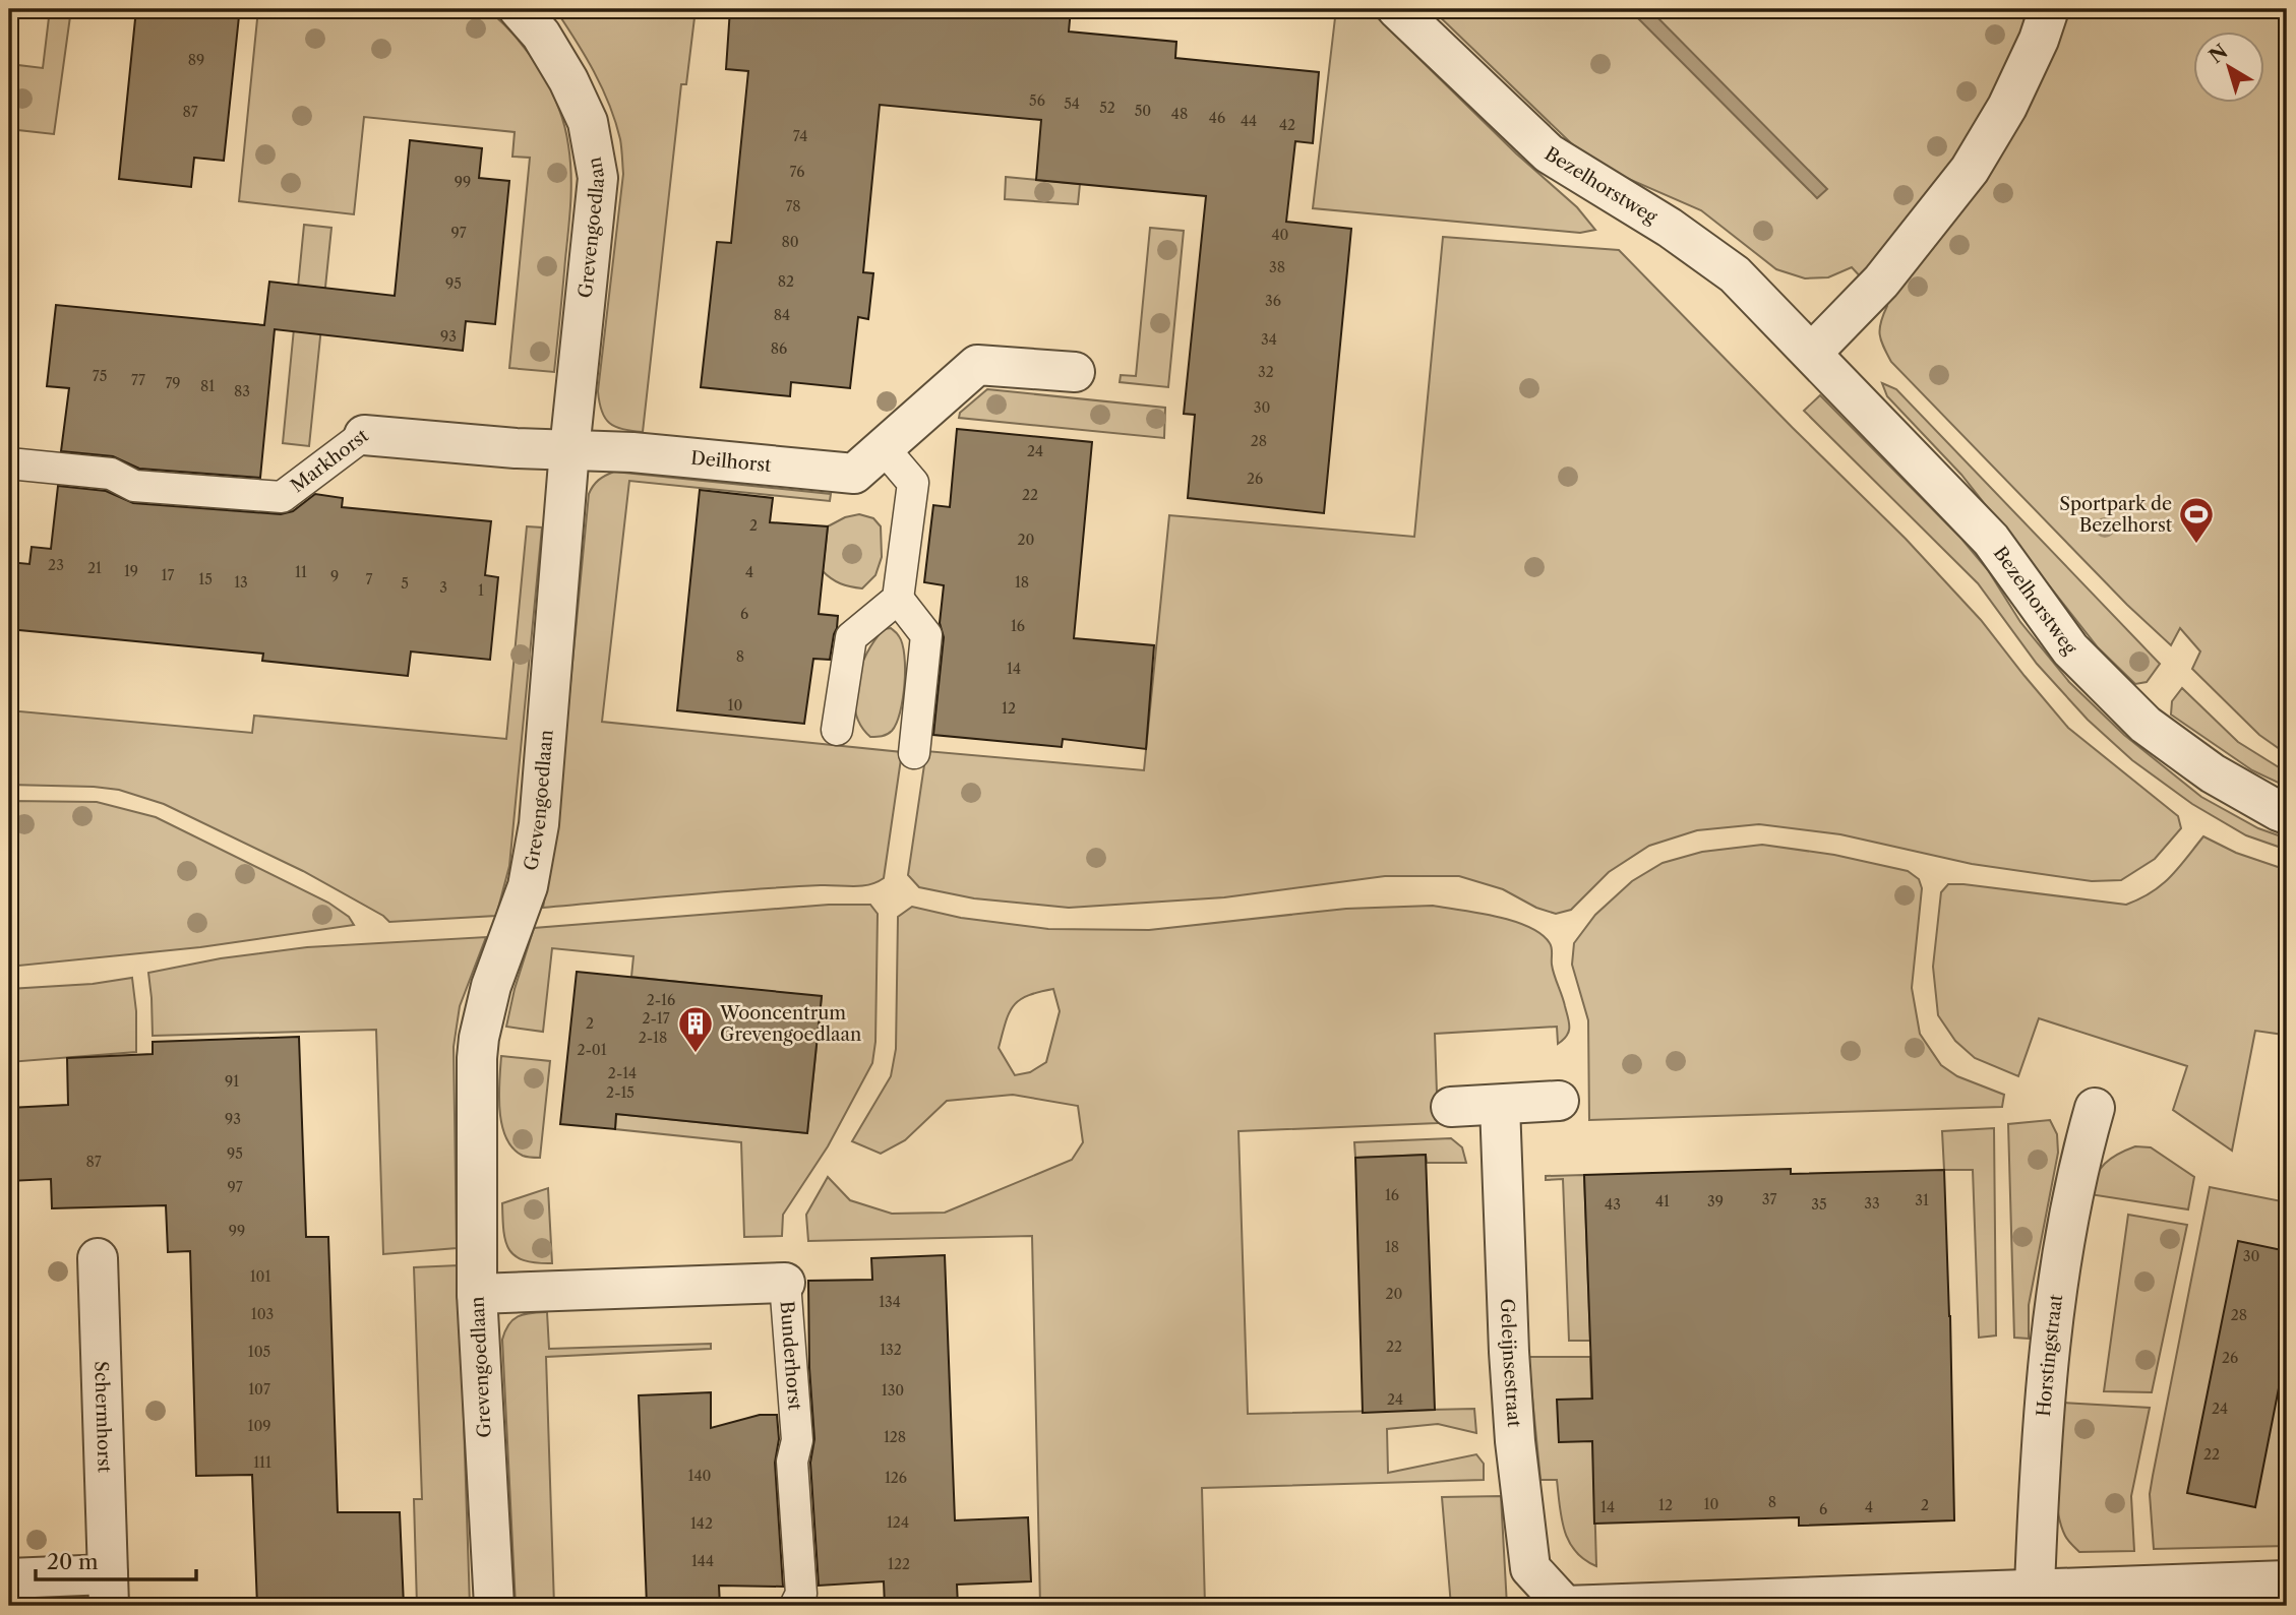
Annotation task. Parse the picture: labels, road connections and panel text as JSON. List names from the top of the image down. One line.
{"streets":{"street":["Bezelhorstweg","Grevengoedlaan","Deilhorst","Markhorst","Bunderhorst","Horstingstraat","Geleijnsestraat","Schermhorst"]},"crossings":[["Grevengoedlaan","Deilhorst"],["Grevengoedlaan","Markhorst"],["Grevengoedlaan","Bunderhorst"],["Deilhorst","Markhorst"],["Horstingstraat","Geleijnsestraat"]],"places":{"sports":["Sportpark de Bezelhorst"],"building":["Wooncentrum Grevengoedlaan"]},"house_numbers":["89","56","54","52","50","87","48","46","44","42","74","76","99","78","97","40","80","38","82","95","36","84","93","34","86","32","75","77","79","81","83","30","28","24","26","22","2","20","23","21","19","11","4","17","9","15","7","13","18","5","3","1","6","16","8","14","10","12","2-16","2-17","2","2-18","2-01","2-14","91","2-15","93","95","87","97","16","37","31","41","39","33","43","35","99","18","30","101","20","134","103","28","22","132","105","26","107","130","24","24","109","128","22","111","140","126","8","10","12","2","14","4","6","124","142","144","122"],"scale_bar":"20 m","north":"top left"}
